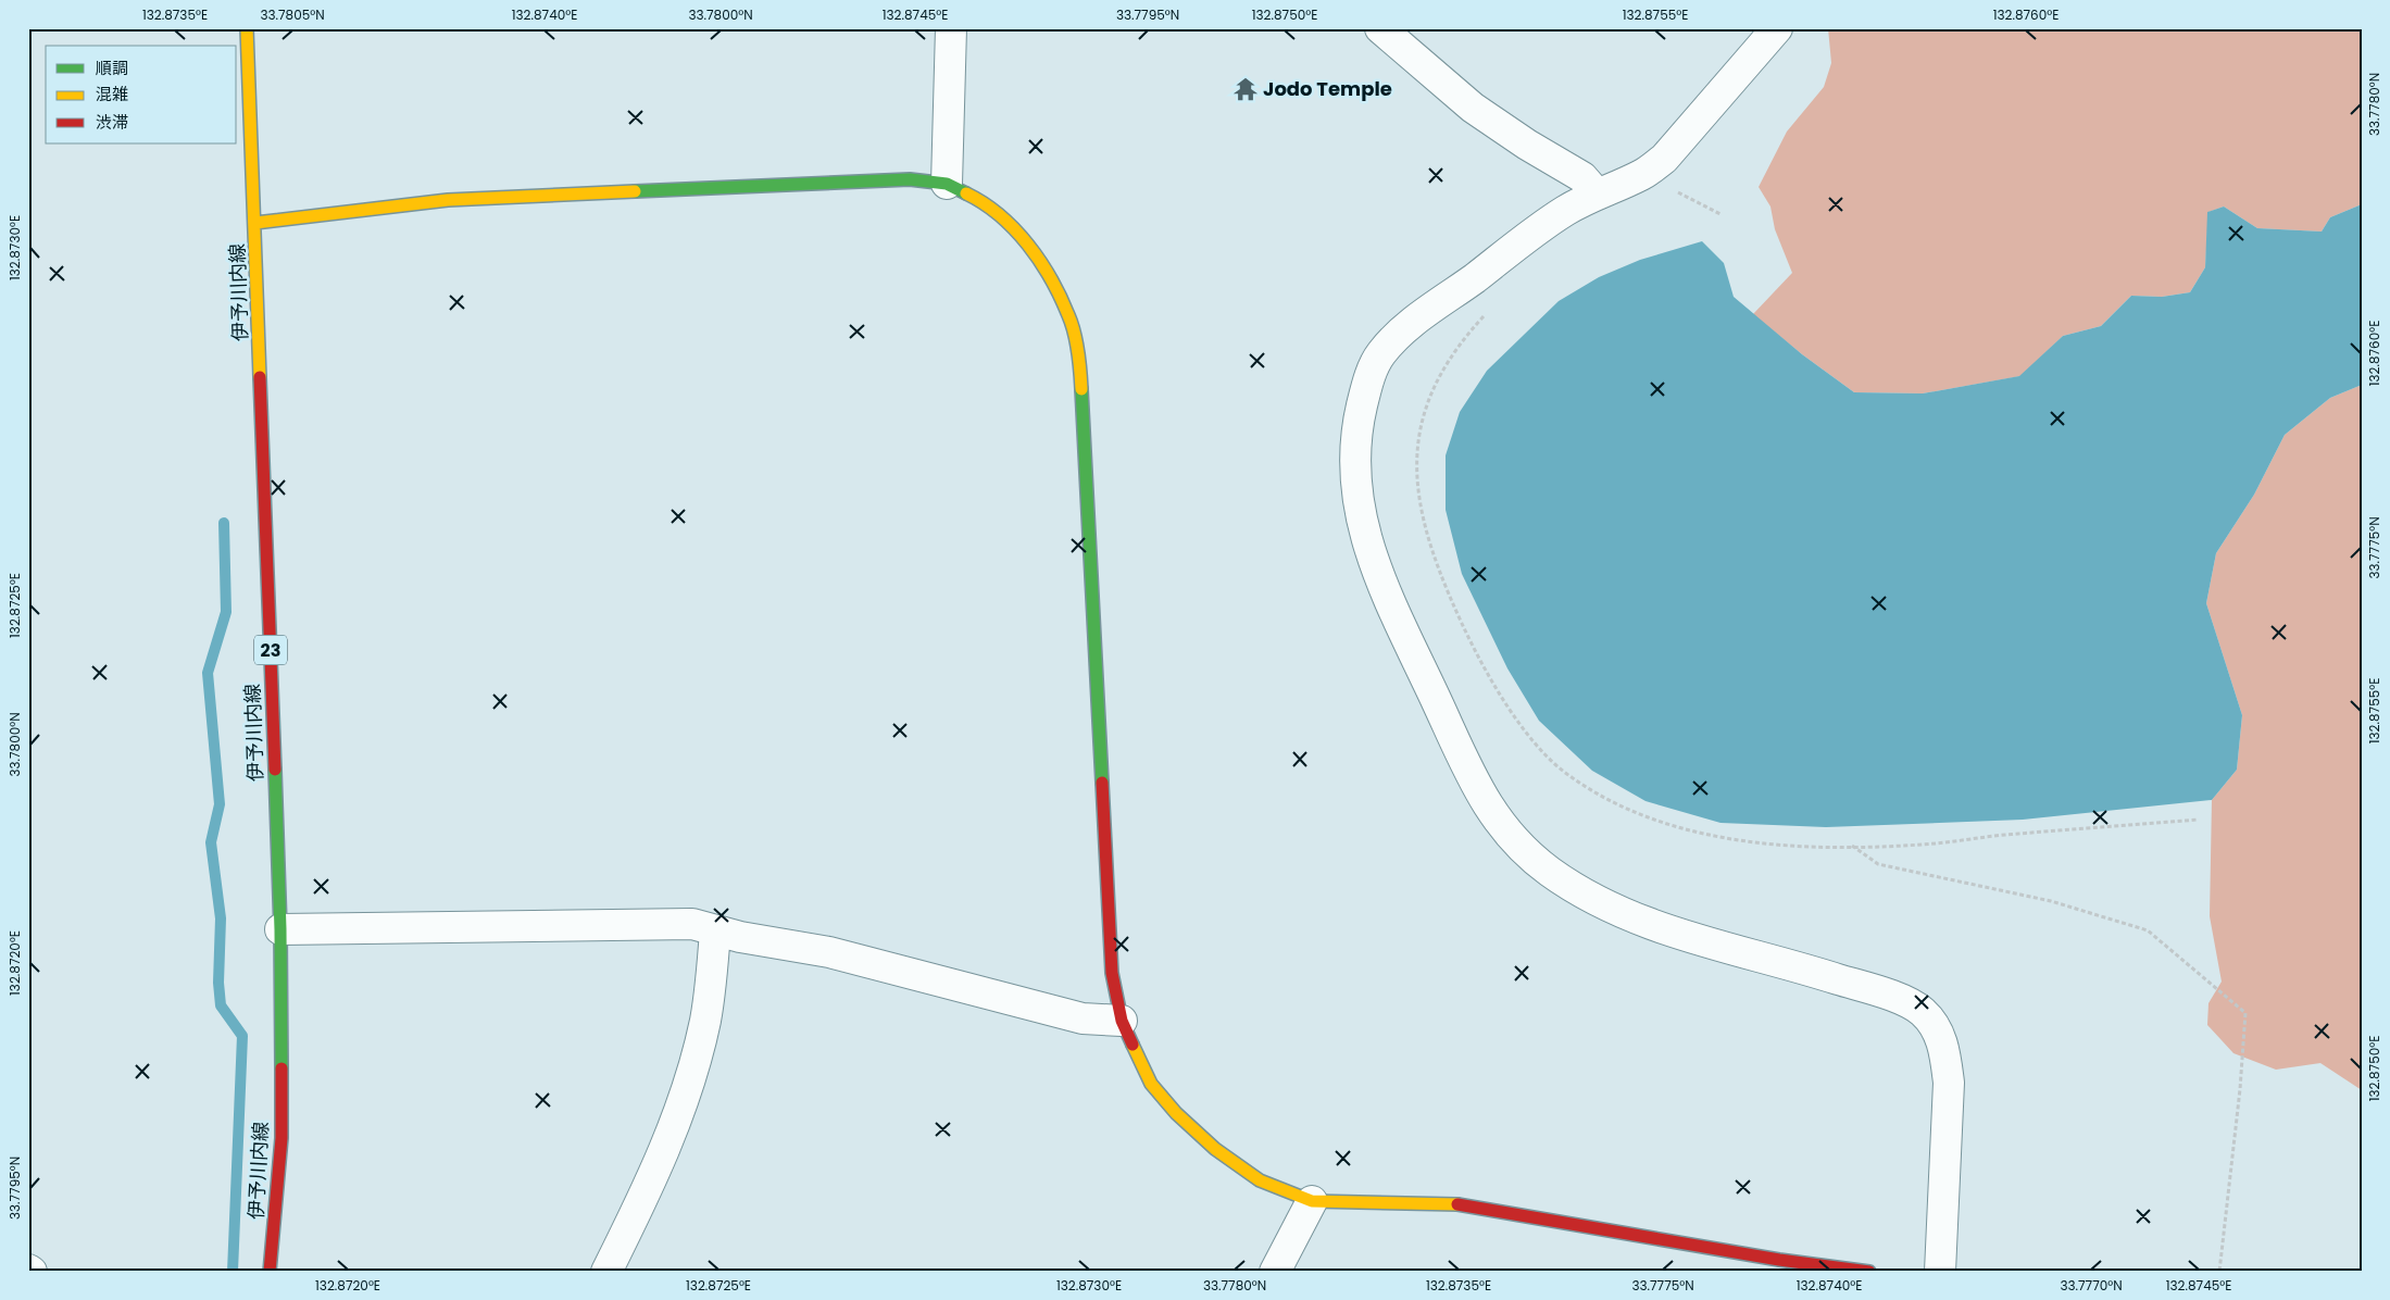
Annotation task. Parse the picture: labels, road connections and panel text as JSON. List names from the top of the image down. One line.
{"streets":{"street":["伊予川内線","23"]},"places":{"temple":["Jodo Temple"]},"legend":["順調","混雑","渋滞"],"coordinates":["132.8735°E","33.7805°N","132.8740°E","33.7800°N","132.8745°E","33.7795°N","132.8750°E","132.8755°E","132.8760°E","33.7780°N","132.8730°E","33.7775°N","132.8725°E","132.8720°E","33.7770°N"]}
